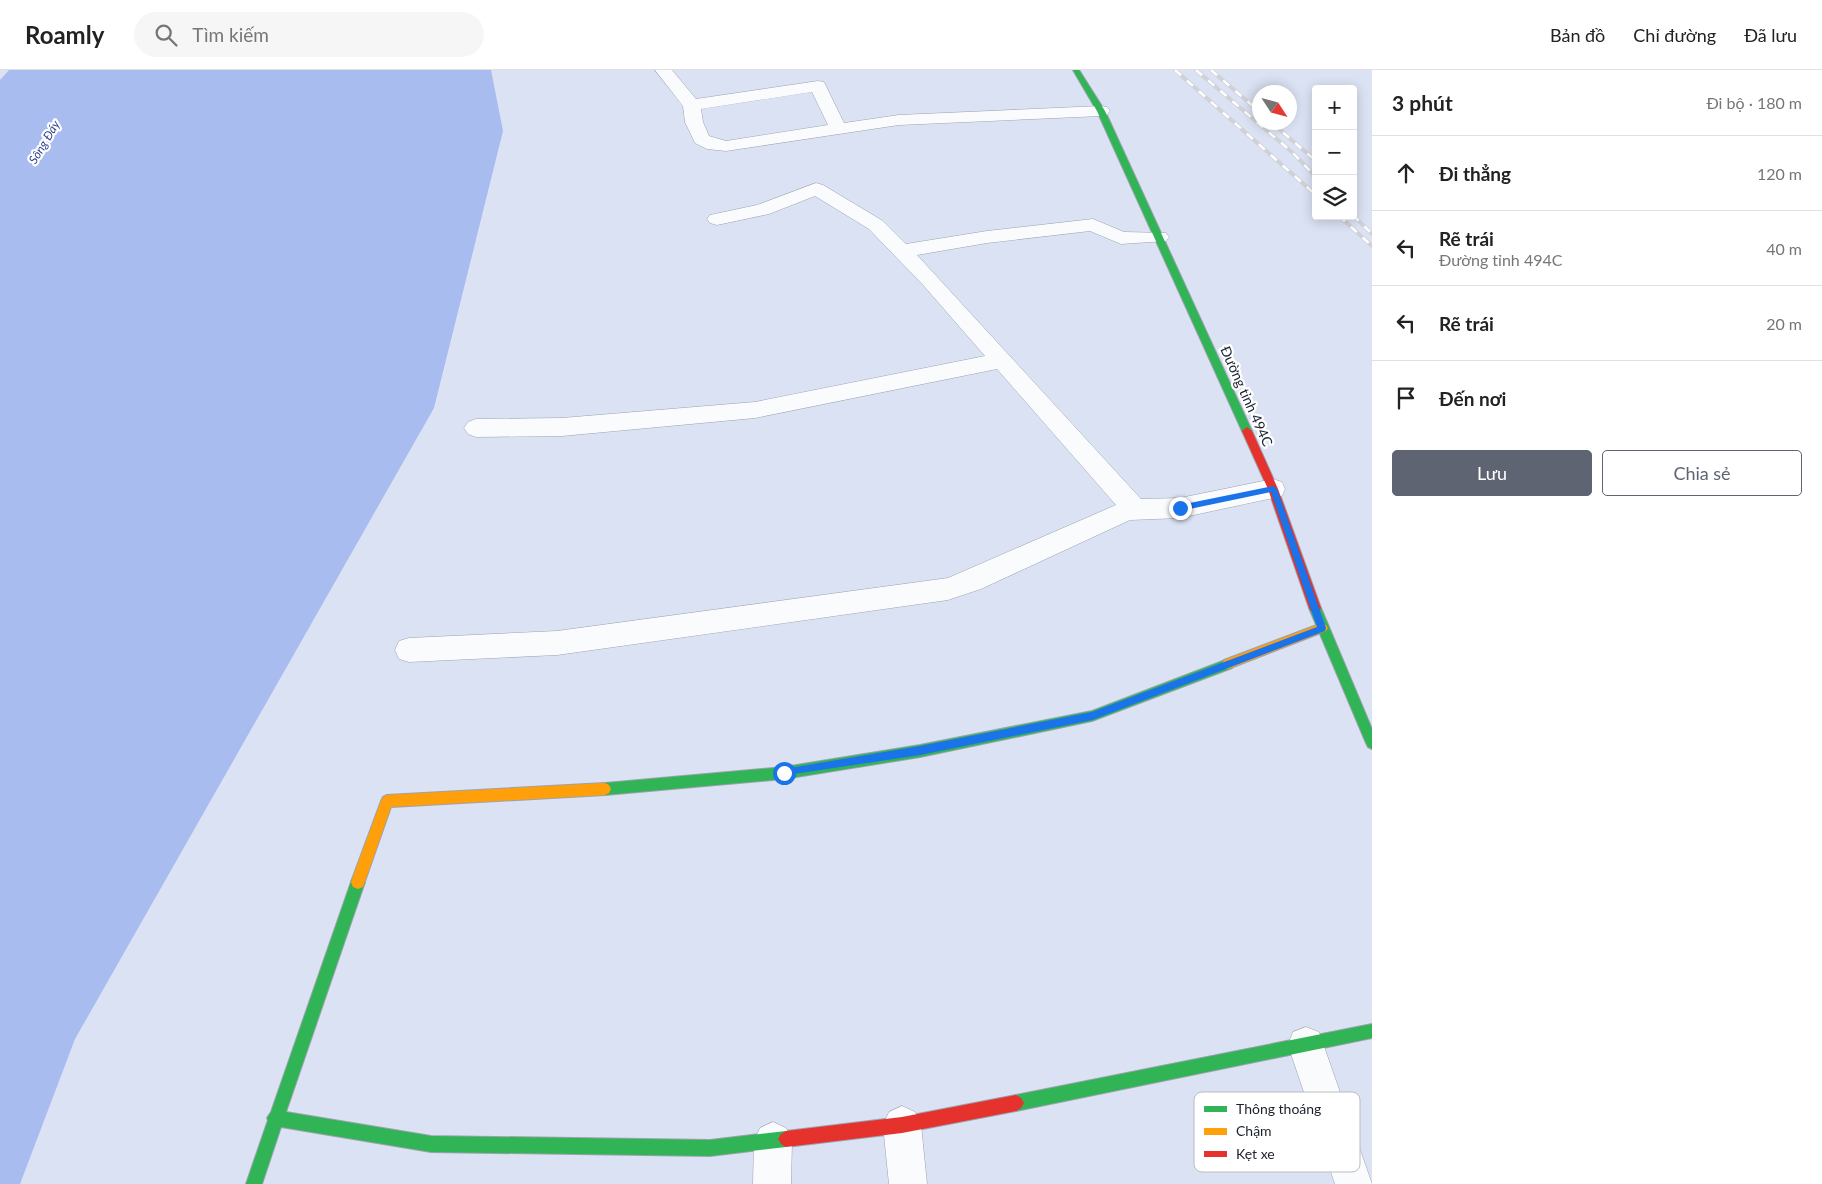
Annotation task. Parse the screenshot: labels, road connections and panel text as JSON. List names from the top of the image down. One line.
{"streets":{"street":["Đường tỉnh 494C"]},"water":["Sông Đáy"],"legend":["Thông thoáng","Chậm","Kẹt xe"],"north":"bottom right","page":{"header":"Roamly","search":"Tìm kiếm","nav":["Bản đồ","Chỉ đường","Đã lưu"],"heading":["3 phút","Đi bộ · 180 m"],"map_buttons":["+","−"],"list":[["Đi thẳng","120 m"],["Rẽ trái","Đường tỉnh 494C","40 m"],["Rẽ trái","20 m"],"Đến nơi"],"buttons":["Lưu","Chia sẻ"]}}
